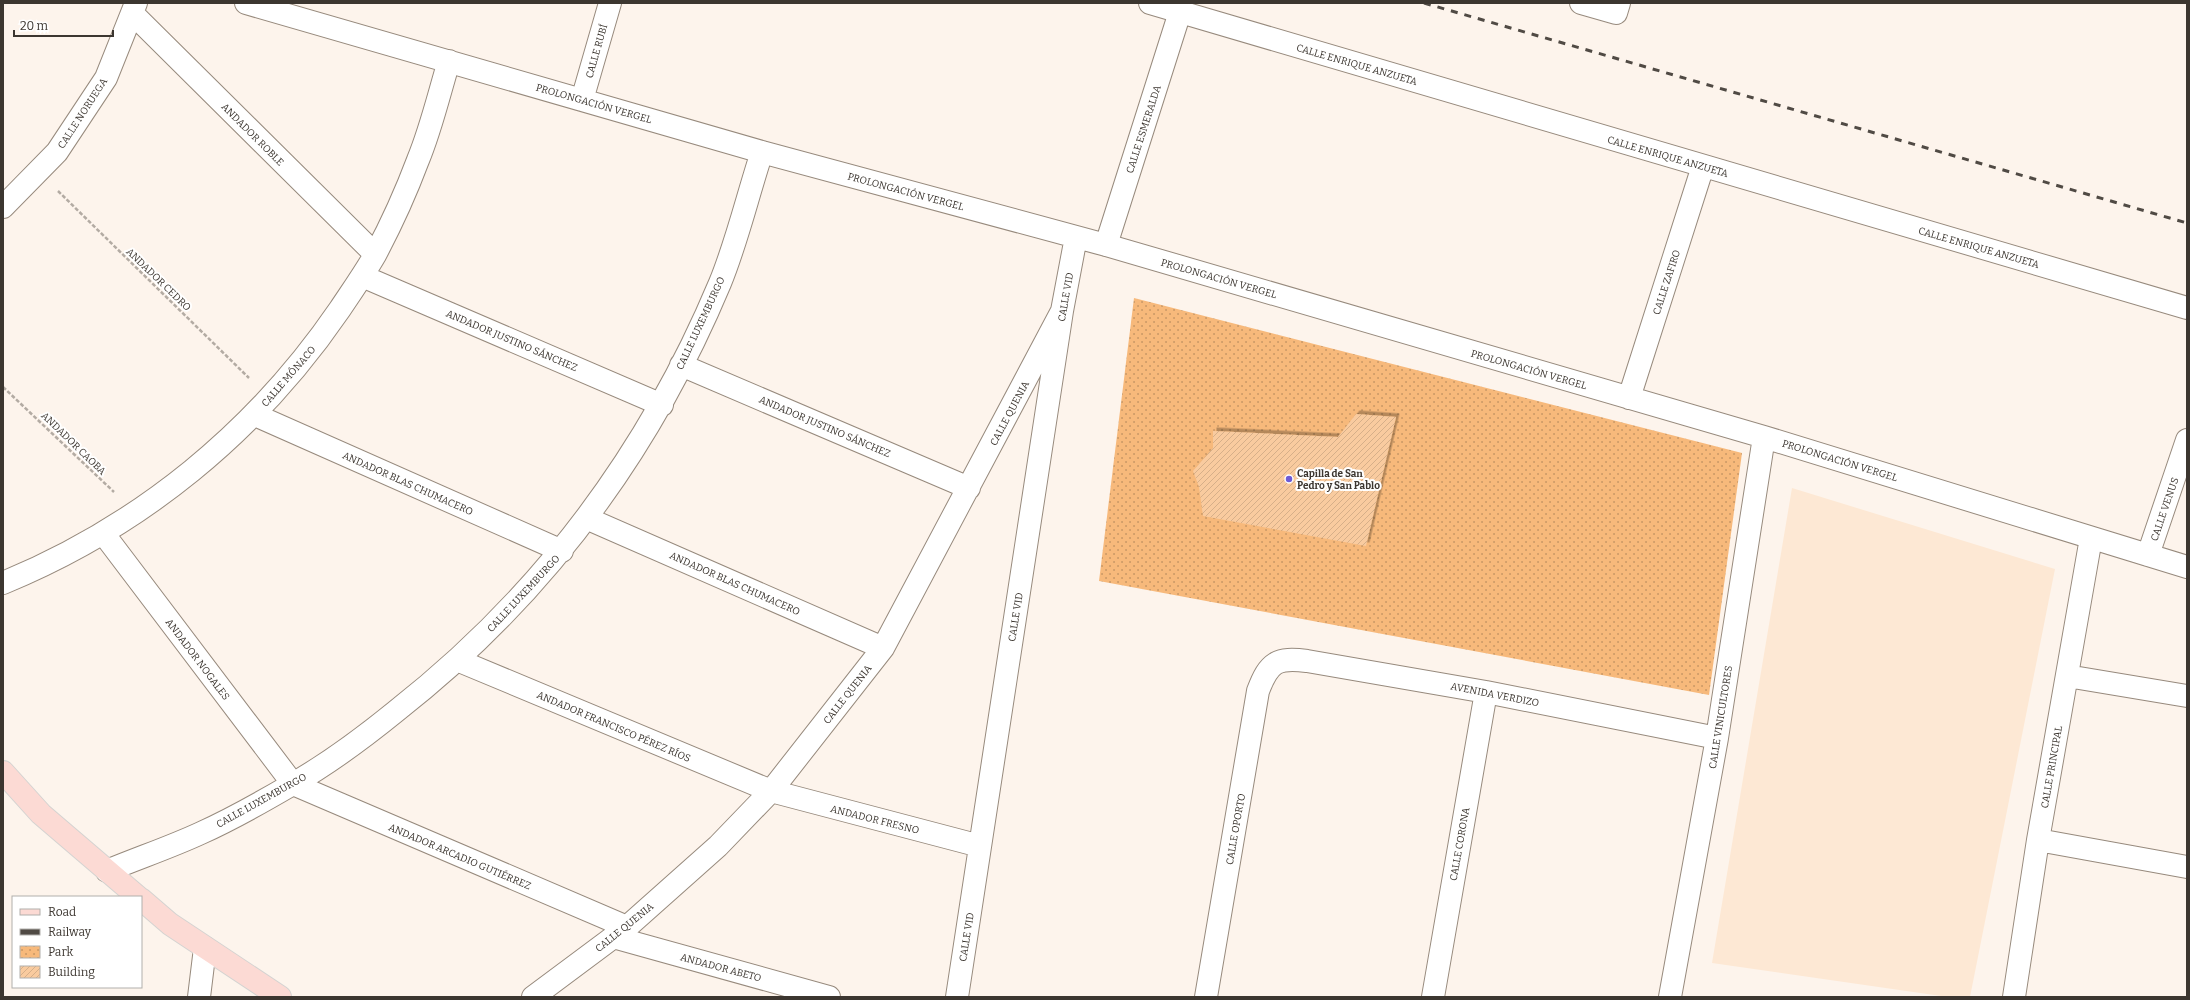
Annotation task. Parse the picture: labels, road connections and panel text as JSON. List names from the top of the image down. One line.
{"streets":{"street":["CALLE RUBÍ","CALLE ENRIQUE ANZUETA","PROLONGACIÓN VERGEL","CALLE NORUEGA","CALLE ESMERALDA","ANDADOR ROBLE","CALLE ZAFIRO","CALLE VID","CALLE LUXEMBURGO","ANDADOR JUSTINO SÁNCHEZ","CALLE MÓNACO","CALLE QUENIA","ANDADOR BLAS CHUMACERO","CALLE VENUS","ANDADOR NOGALES","AVENIDA VERDIZO","CALLE VINICULTORES","ANDADOR FRANCISCO PÉREZ RÍOS","CALLE PRINCIPAL","ANDADOR FRESNO","CALLE OPORTO","CALLE CORONA","ANDADOR ARCADIO GUTIÉRREZ","ANDADOR ABETO"],"path":["ANDADOR CEDRO","ANDADOR CAOBA"]},"crossings":[["CALLE RUBÍ","PROLONGACIÓN VERGEL"],["CALLE ENRIQUE ANZUETA","CALLE ESMERALDA"],["CALLE ENRIQUE ANZUETA","CALLE ZAFIRO"],["PROLONGACIÓN VERGEL","CALLE ESMERALDA"],["PROLONGACIÓN VERGEL","CALLE ZAFIRO"],["PROLONGACIÓN VERGEL","CALLE VID"],["PROLONGACIÓN VERGEL","CALLE LUXEMBURGO"],["PROLONGACIÓN VERGEL","CALLE MÓNACO"],["PROLONGACIÓN VERGEL","CALLE VENUS"],["PROLONGACIÓN VERGEL","CALLE VINICULTORES"],["PROLONGACIÓN VERGEL","CALLE PRINCIPAL"],["CALLE NORUEGA","ANDADOR ROBLE"],["CALLE NORUEGA","ANDADOR CEDRO"],["ANDADOR ROBLE","CALLE MÓNACO"],["ANDADOR CEDRO","CALLE MÓNACO"],["CALLE VID","CALLE QUENIA"],["CALLE VID","ANDADOR FRESNO"],["CALLE LUXEMBURGO","ANDADOR JUSTINO SÁNCHEZ"],["CALLE LUXEMBURGO","ANDADOR BLAS CHUMACERO"],["CALLE LUXEMBURGO","ANDADOR NOGALES"],["CALLE LUXEMBURGO","ANDADOR FRANCISCO PÉREZ RÍOS"],["CALLE LUXEMBURGO","ANDADOR ARCADIO GUTIÉRREZ"],["ANDADOR JUSTINO SÁNCHEZ","CALLE MÓNACO"],["ANDADOR JUSTINO SÁNCHEZ","CALLE QUENIA"],["CALLE MÓNACO","ANDADOR CAOBA"],["CALLE MÓNACO","ANDADOR BLAS CHUMACERO"],["CALLE MÓNACO","ANDADOR NOGALES"],["CALLE QUENIA","ANDADOR BLAS CHUMACERO"],["CALLE QUENIA","ANDADOR FRANCISCO PÉREZ RÍOS"],["CALLE QUENIA","ANDADOR FRESNO"],["CALLE QUENIA","ANDADOR ARCADIO GUTIÉRREZ"],["CALLE QUENIA","ANDADOR ABETO"],["ANDADOR NOGALES","ANDADOR ARCADIO GUTIÉRREZ"],["AVENIDA VERDIZO","CALLE VINICULTORES"],["AVENIDA VERDIZO","CALLE OPORTO"],["AVENIDA VERDIZO","CALLE CORONA"],["ANDADOR FRANCISCO PÉREZ RÍOS","ANDADOR FRESNO"],["ANDADOR ARCADIO GUTIÉRREZ","ANDADOR ABETO"]],"places":["Capilla de San Pedro y San Pablo"],"legend":["Road","Railway","Park","Building"],"scale_bar":"20 m"}
